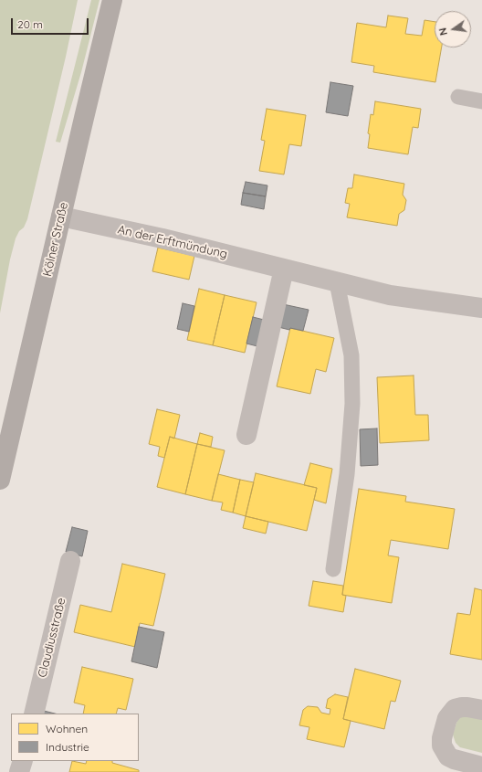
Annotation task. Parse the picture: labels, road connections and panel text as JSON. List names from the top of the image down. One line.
{"streets":{"main road":["Kölner Straße"],"street":["An der Erftmündung","Claudiusstraße"]},"crossings":[["Kölner Straße","An der Erftmündung"]],"legend":["Wohnen","Industrie"],"scale_bar":"20 m","north":"left"}
